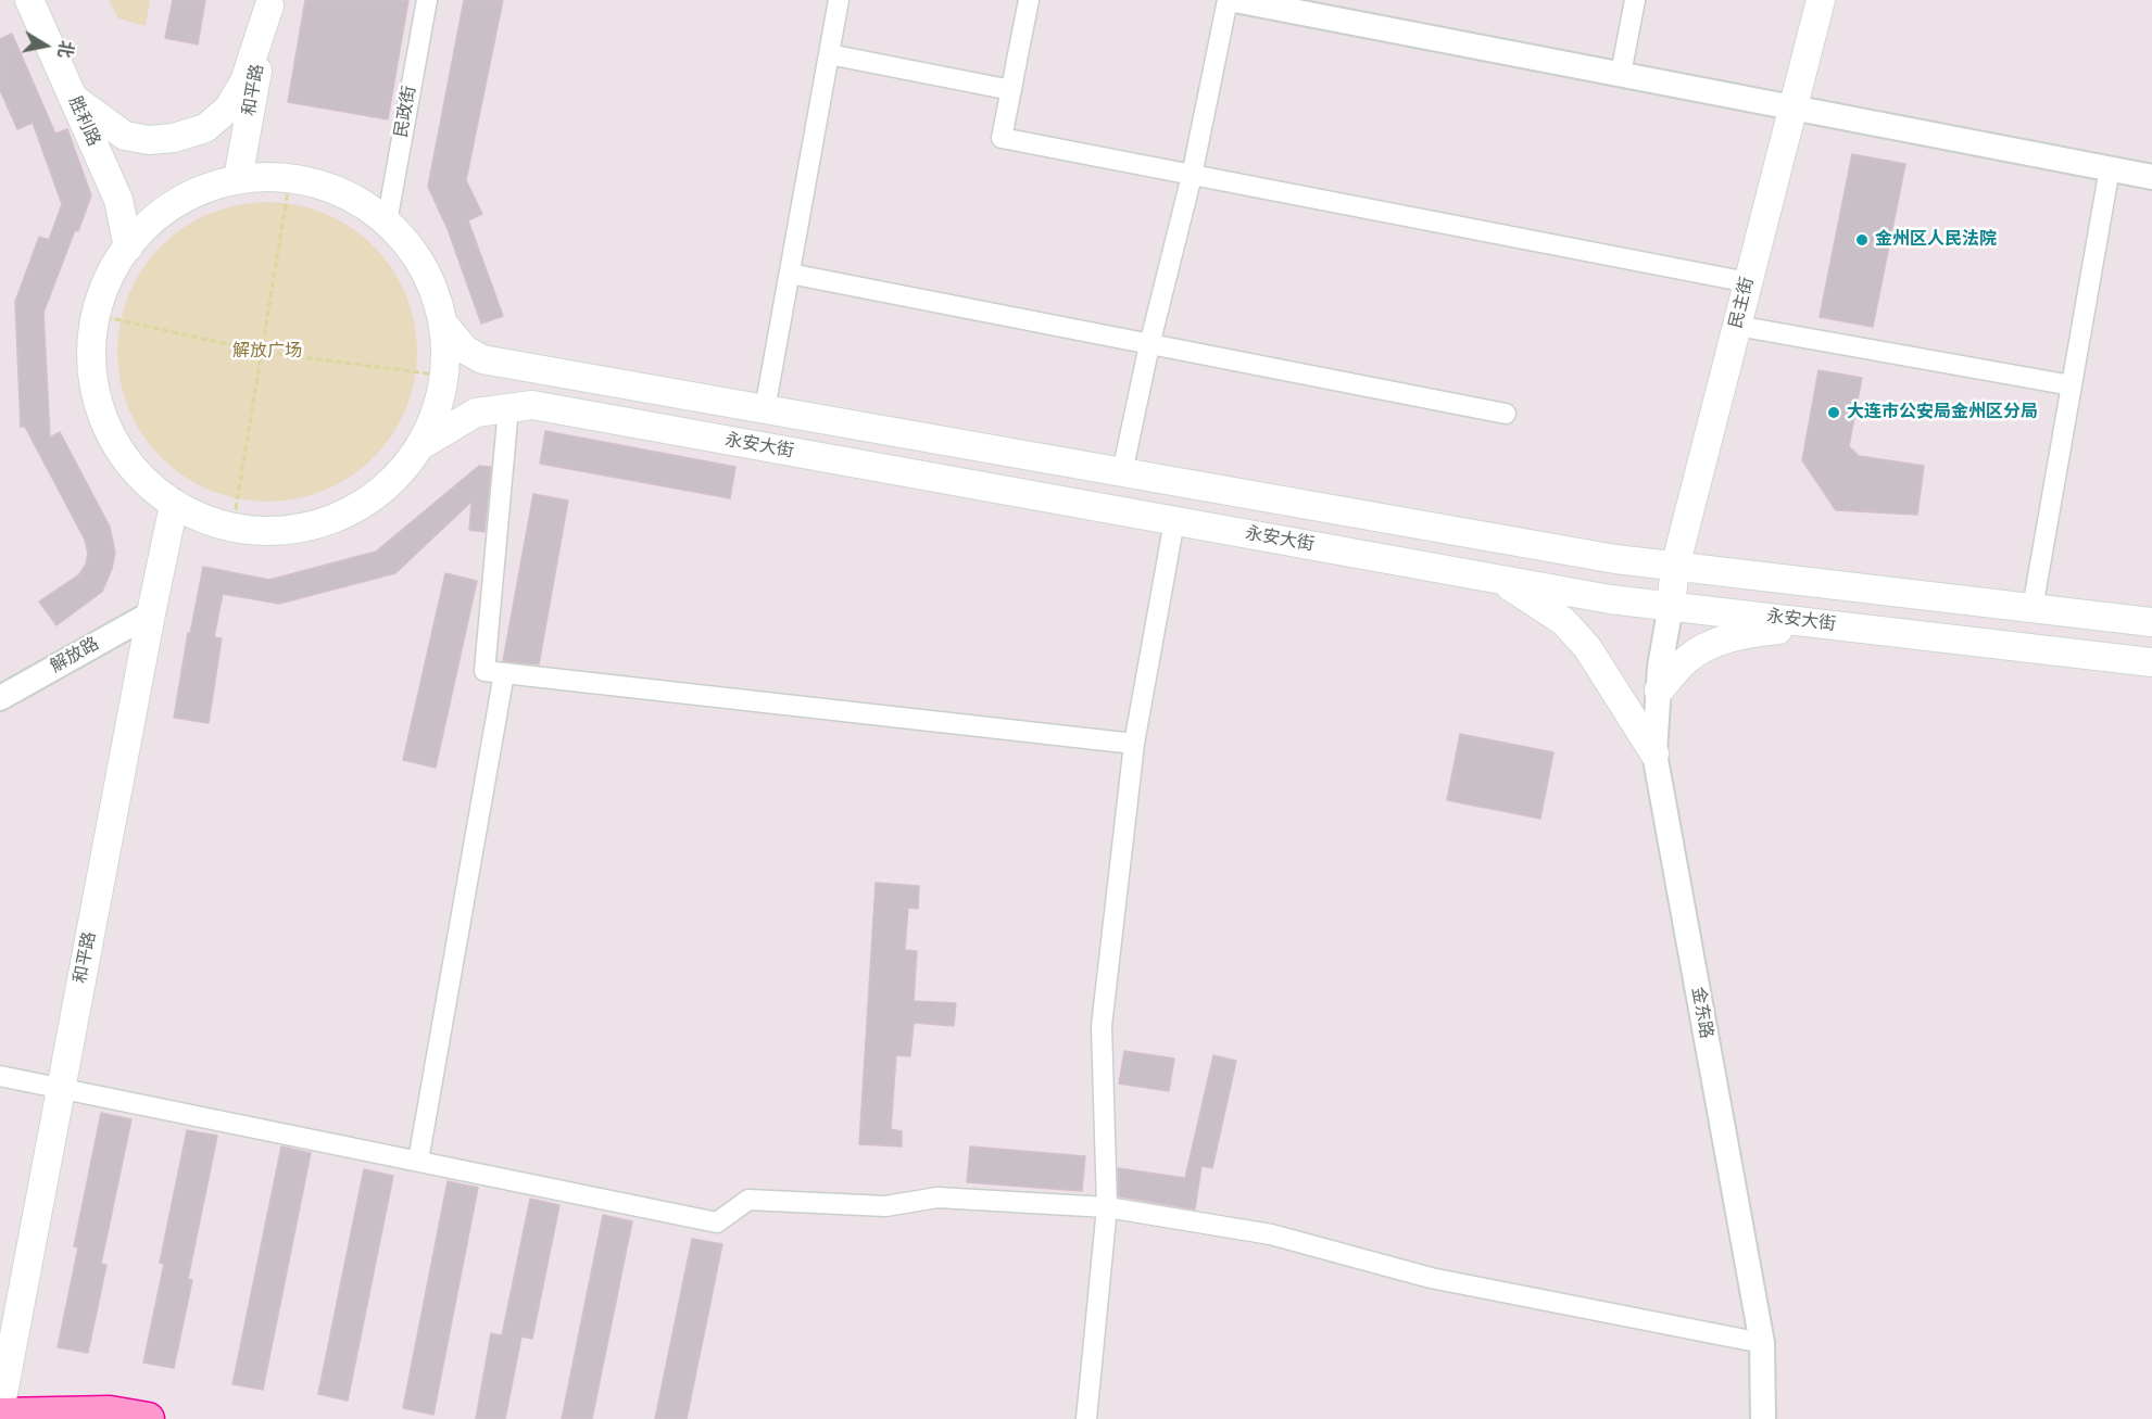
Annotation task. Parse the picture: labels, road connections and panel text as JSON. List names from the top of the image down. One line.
{"streets":{"main road":["和平路","胜利路","民主街","永安大街"],"street":["民政街","解放路","金东路"]},"crossings":[["和平路","解放路"],["民主街","永安大街"],["民主街","金东路"],["永安大街","金东路"]],"parks":["解放广场"],"places":["金州区人民法院","大连市公安局金州区分局"],"north":"right"}
